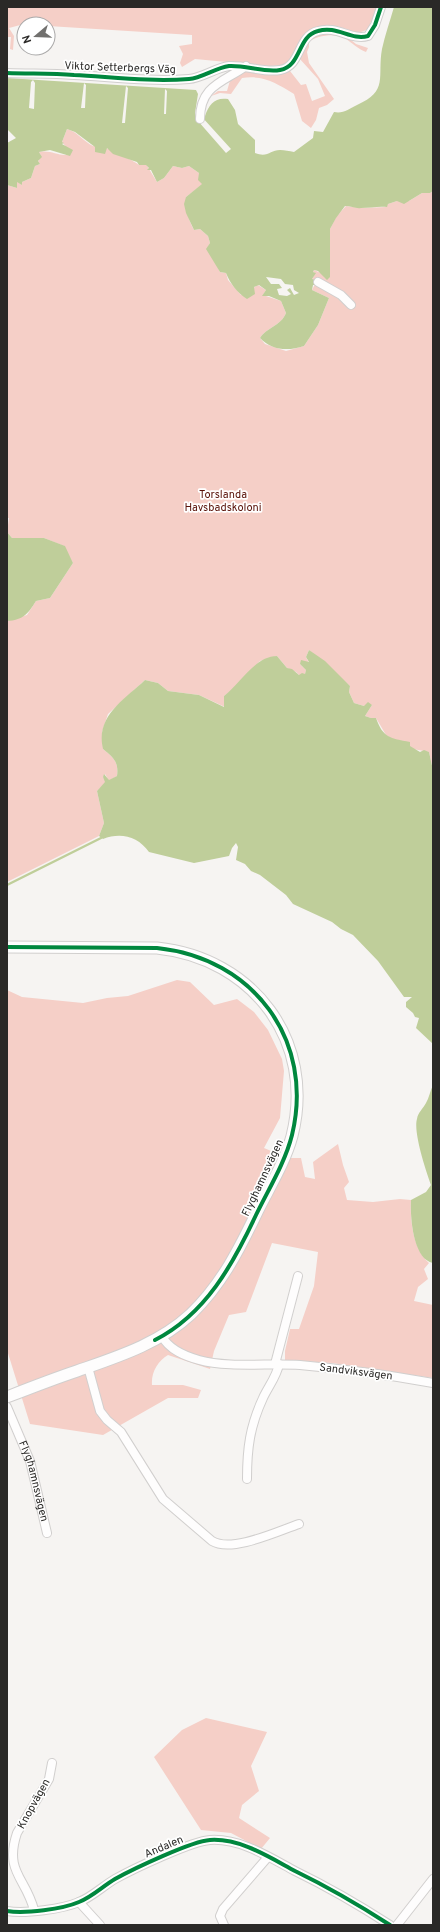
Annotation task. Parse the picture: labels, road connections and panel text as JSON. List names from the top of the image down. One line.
{"streets":{"street":["Viktor Setterbergs Väg","Flyghamnsvägen","Sandviksvägen","Knopvägen","Andalen"]},"crossings":[["Flyghamnsvägen","Sandviksvägen"],["Knopvägen","Andalen"]],"parks":["Torslanda Havsbadskoloni"],"north":"left"}
